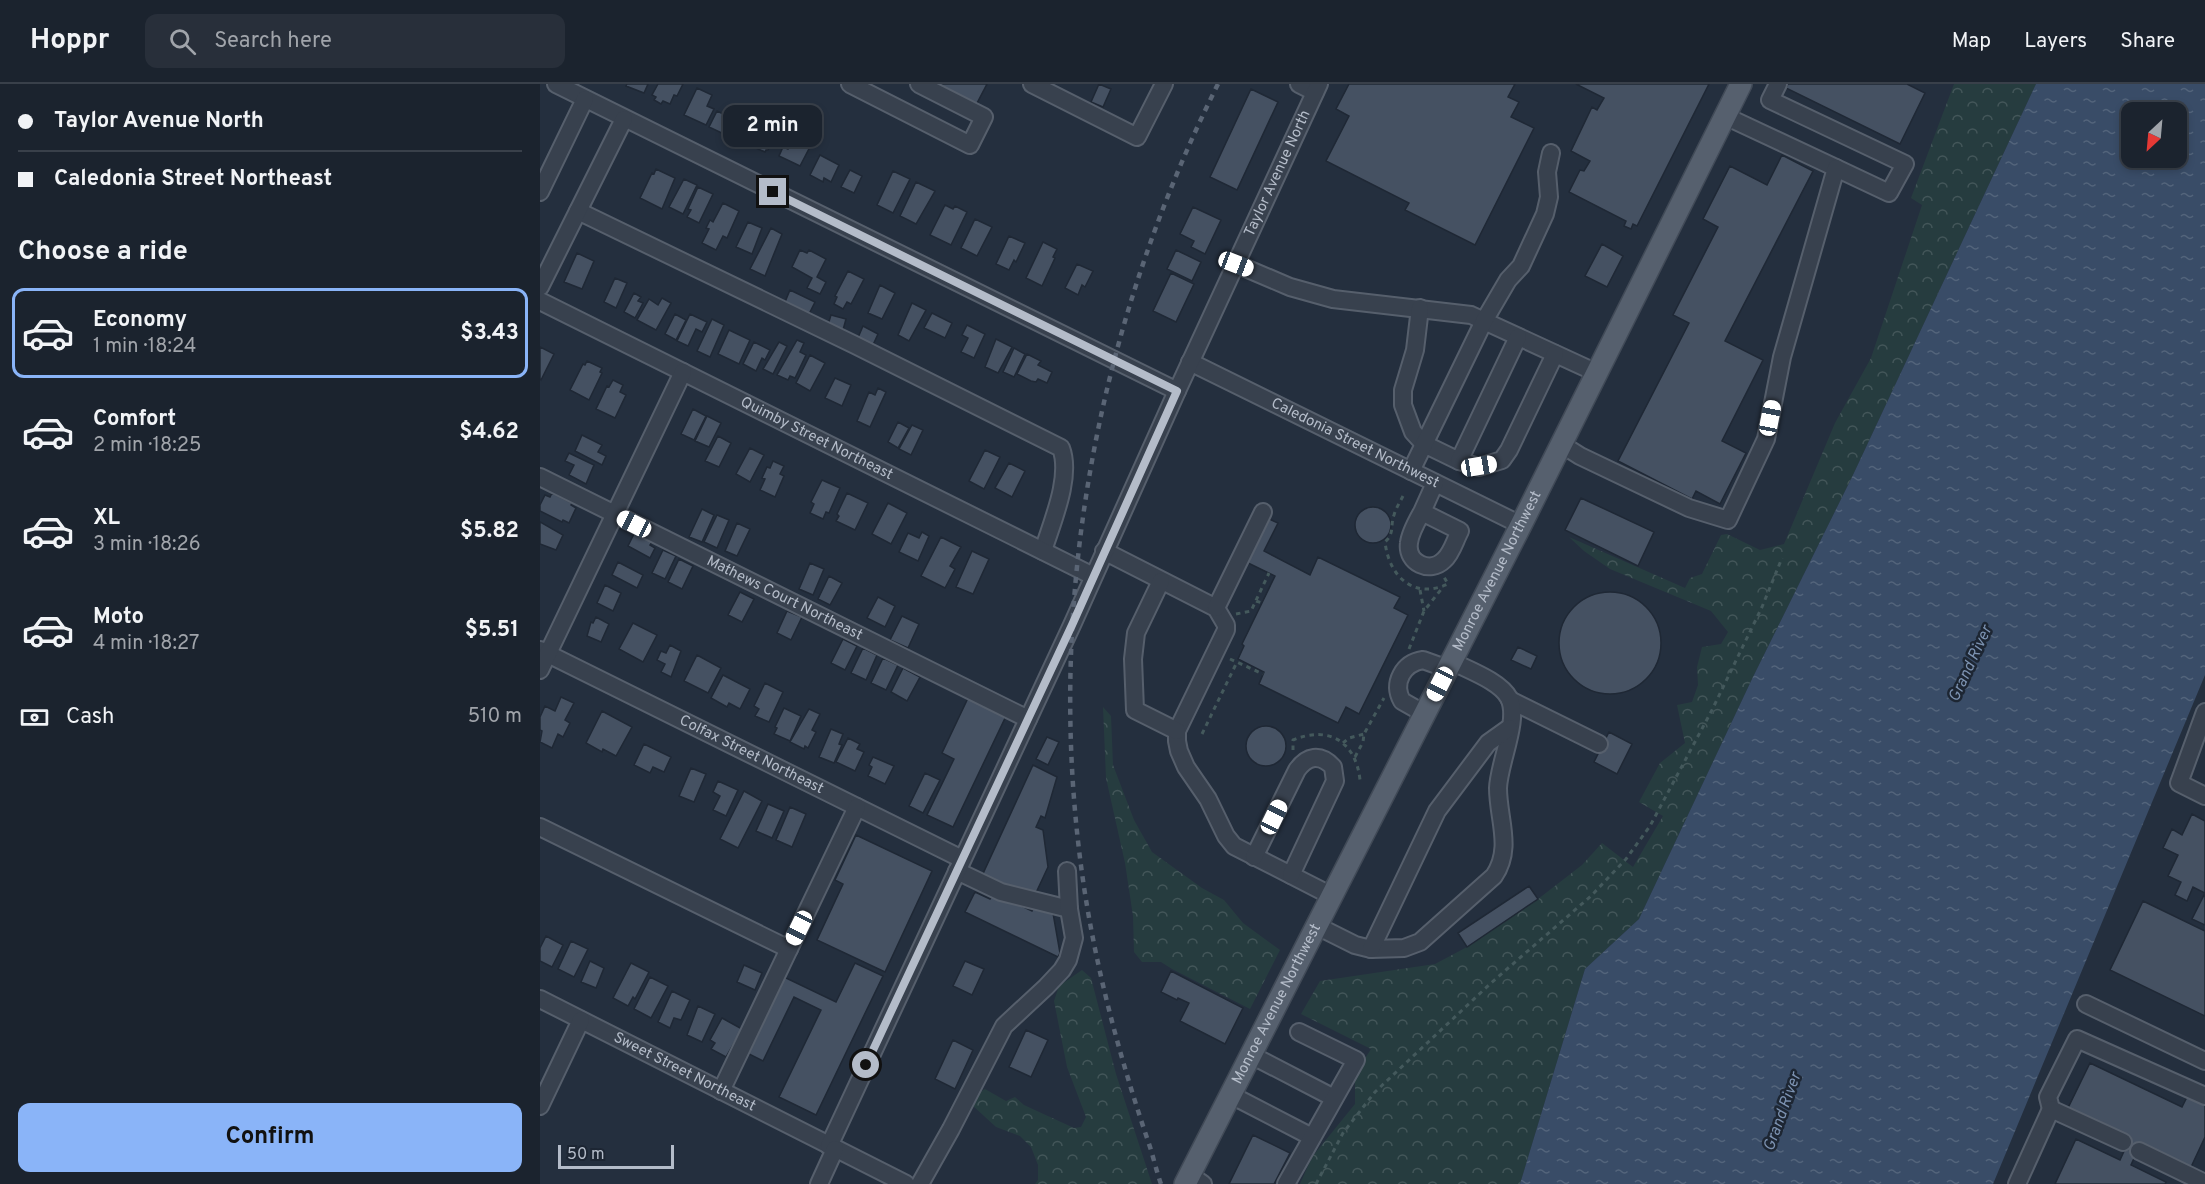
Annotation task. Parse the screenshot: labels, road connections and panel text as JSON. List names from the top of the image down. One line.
{"streets":{"main road":["Monroe Avenue Northwest"],"street":["Taylor Avenue North","Quimby Street Northeast","Caledonia Street Northwest","Mathews Court Northeast","Colfax Street Northeast","Sweet Street Northeast"]},"crossings":[["Taylor Avenue North","Quimby Street Northeast"],["Taylor Avenue North","Caledonia Street Northwest"],["Taylor Avenue North","Mathews Court Northeast"],["Taylor Avenue North","Colfax Street Northeast"],["Taylor Avenue North","Sweet Street Northeast"],["Caledonia Street Northwest","Monroe Avenue Northwest"]],"water":["Grand River"],"scale_bar":"50 m","north":"bottom left","page":{"header":"Hoppr","search":"Search here","nav":["Map","Layers","Share"],"banner":["Taylor Avenue North","Caledonia Street Northeast"],"bubble":"2 min","heading":"Choose a ride","list":[{"name":"Economy","note":"1 min · 18:24","value":"$3.43"},{"name":"Comfort","note":"2 min · 18:25","value":"$4.62"},{"name":"XL","note":"3 min · 18:26","value":"$5.82"},{"name":"Moto","note":"4 min · 18:27","value":"$5.51"}],"pay":["Cash","510 m"],"buttons":"Confirm","scale":"50 m"}}
